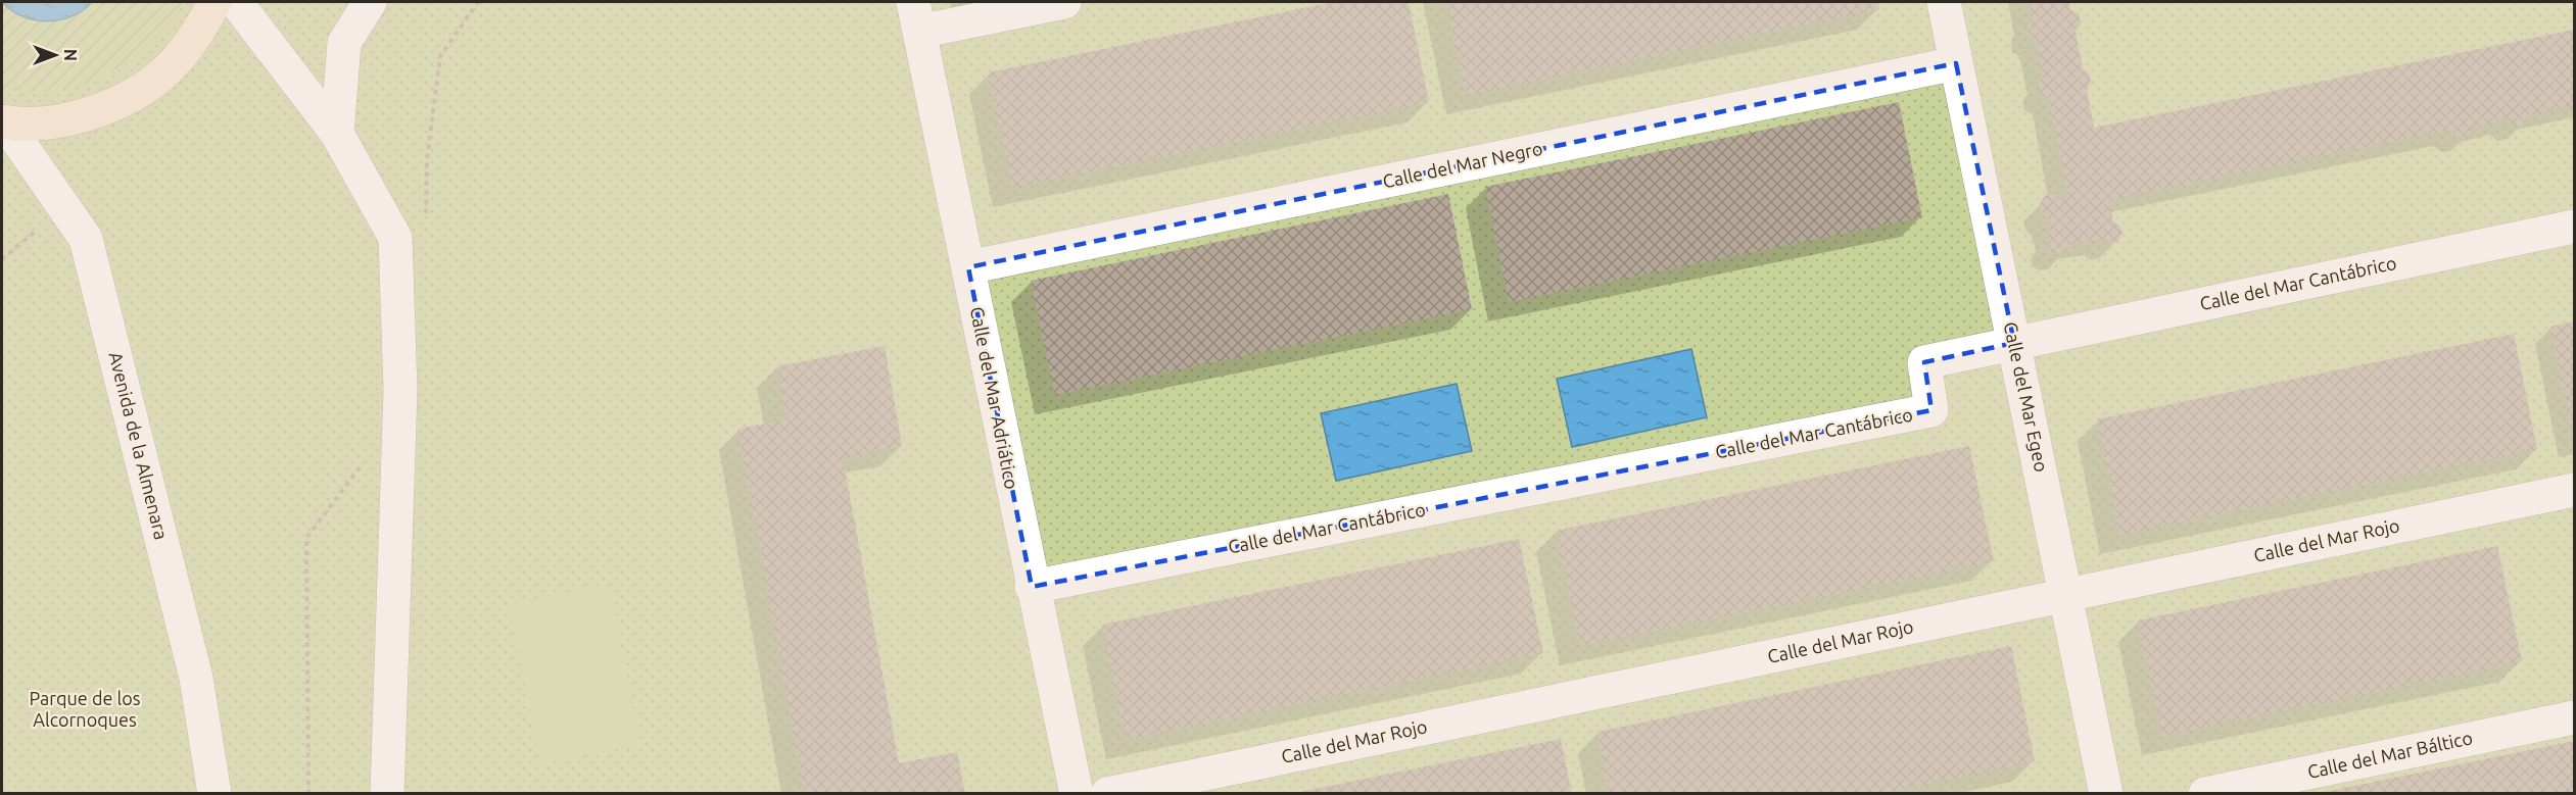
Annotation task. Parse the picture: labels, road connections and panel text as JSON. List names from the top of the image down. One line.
{"streets":{"street":["Calle del Mar Negro","Calle del Mar Cantábrico","Calle del Mar Egeo","Calle del Mar Adriático","Avenida de la Almenara","Calle del Mar Rojo","Calle del Mar Báltico"]},"crossings":[["Calle del Mar Negro","Calle del Mar Egeo"],["Calle del Mar Negro","Calle del Mar Adriático"],["Calle del Mar Cantábrico","Calle del Mar Egeo"],["Calle del Mar Cantábrico","Calle del Mar Adriático"],["Calle del Mar Egeo","Calle del Mar Rojo"]],"parks":["Parque de los Alcornoques"],"north":"right"}
